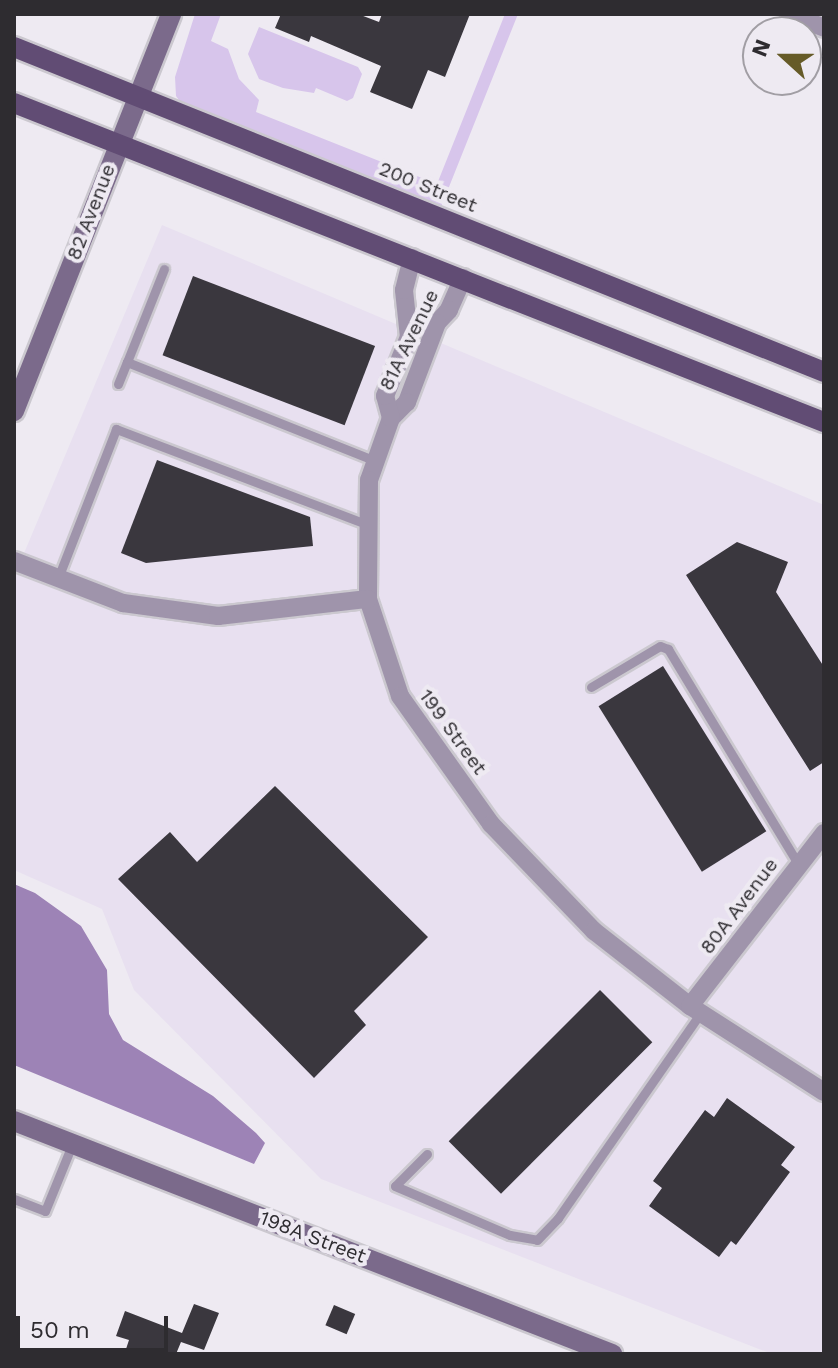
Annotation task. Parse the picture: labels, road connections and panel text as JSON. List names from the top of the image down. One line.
{"streets":{"main road":["200 Street"],"street":["82 Avenue","81A Avenue","199 Street","80A Avenue","198A Street"]},"crossings":[["200 Street","82 Avenue"],["81A Avenue","199 Street"],["199 Street","80A Avenue"]],"scale_bar":"50 m","north":"left"}
